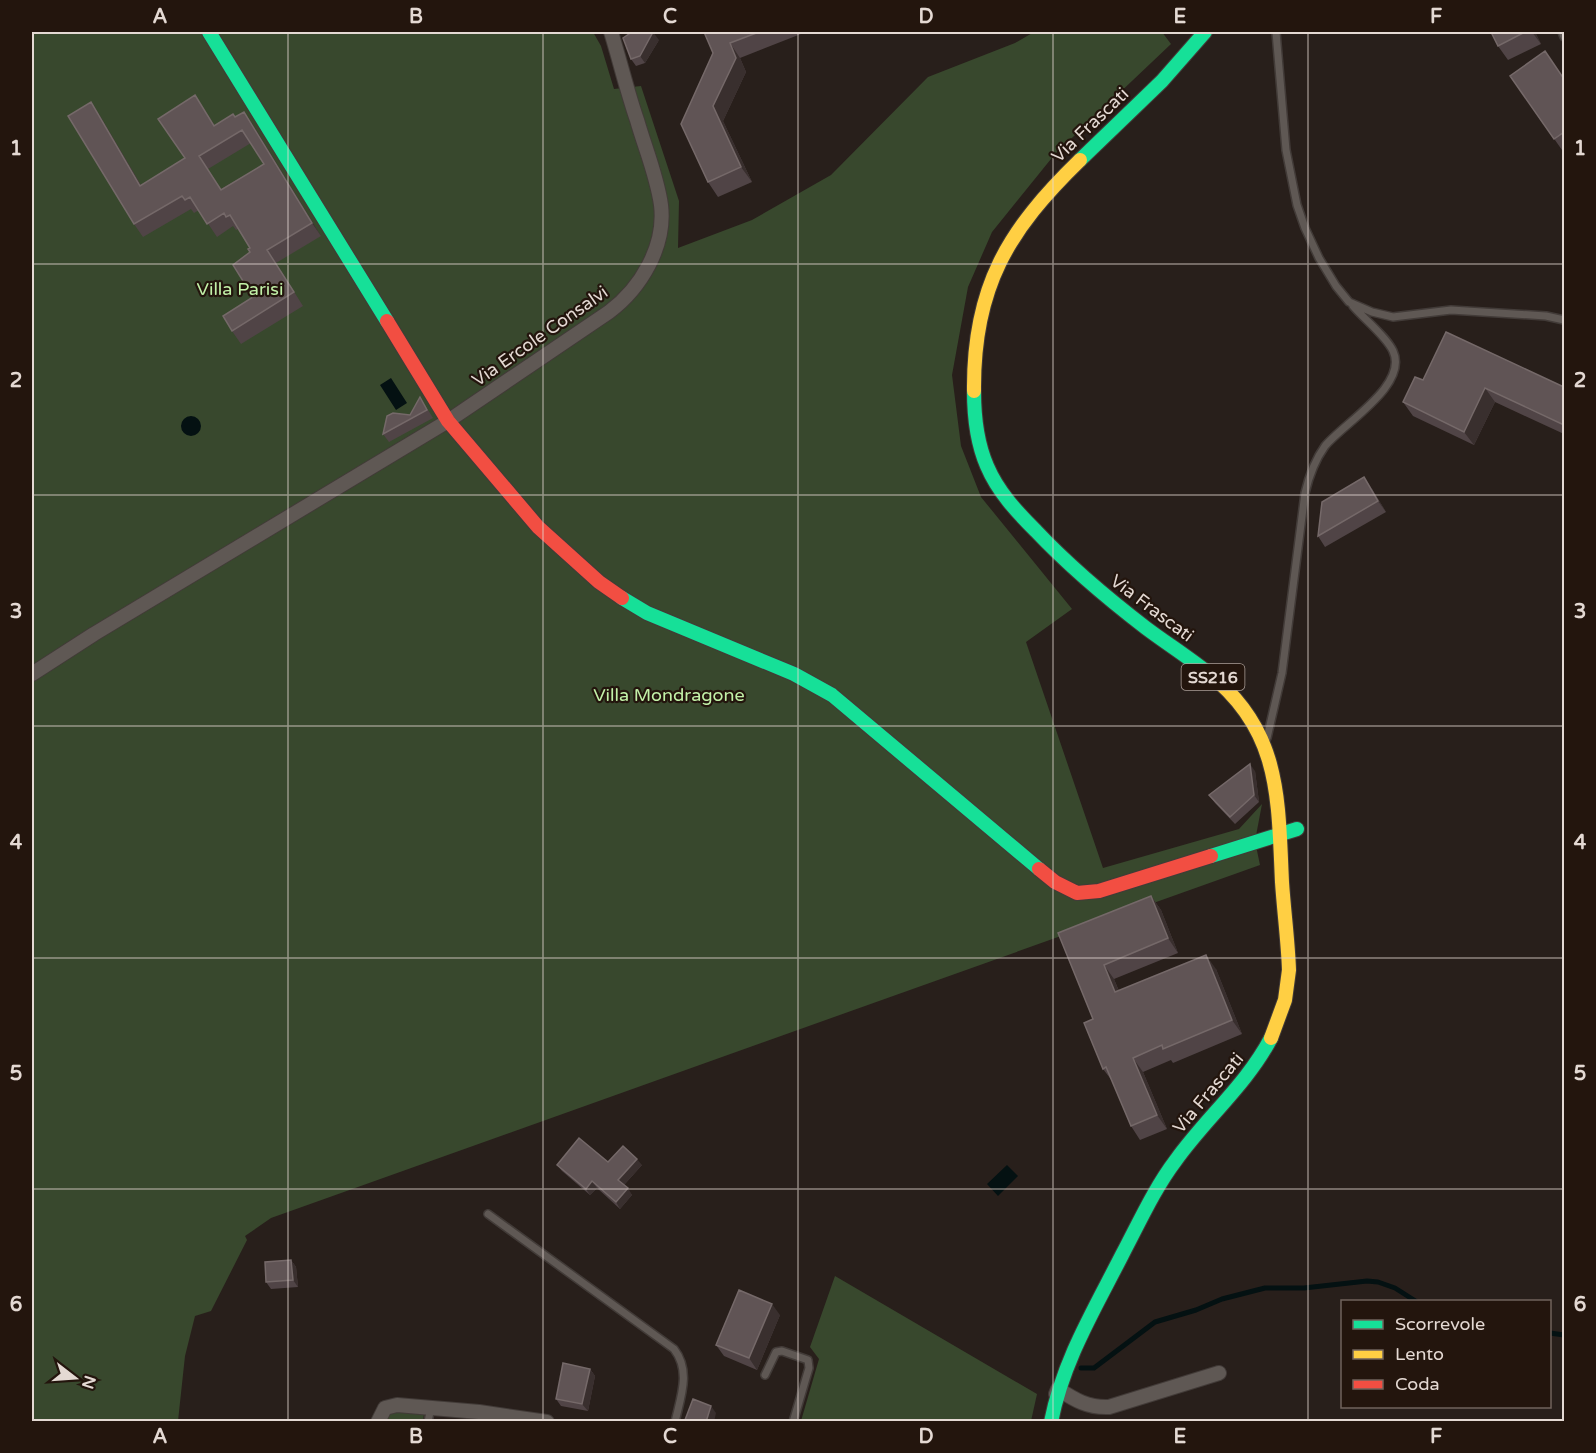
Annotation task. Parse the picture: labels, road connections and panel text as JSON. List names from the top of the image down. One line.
{"streets":{"main road":["Via Frascati","SS216"],"street":["Via Ercole Consalvi"]},"parks":["Villa Parisi","Villa Mondragone"],"legend":["Scorrevole","Lento","Coda"],"north":"right","grid":{"columns":["A","B","C","D","E","F"],"rows":["1","2","3","4","5","6"]}}
